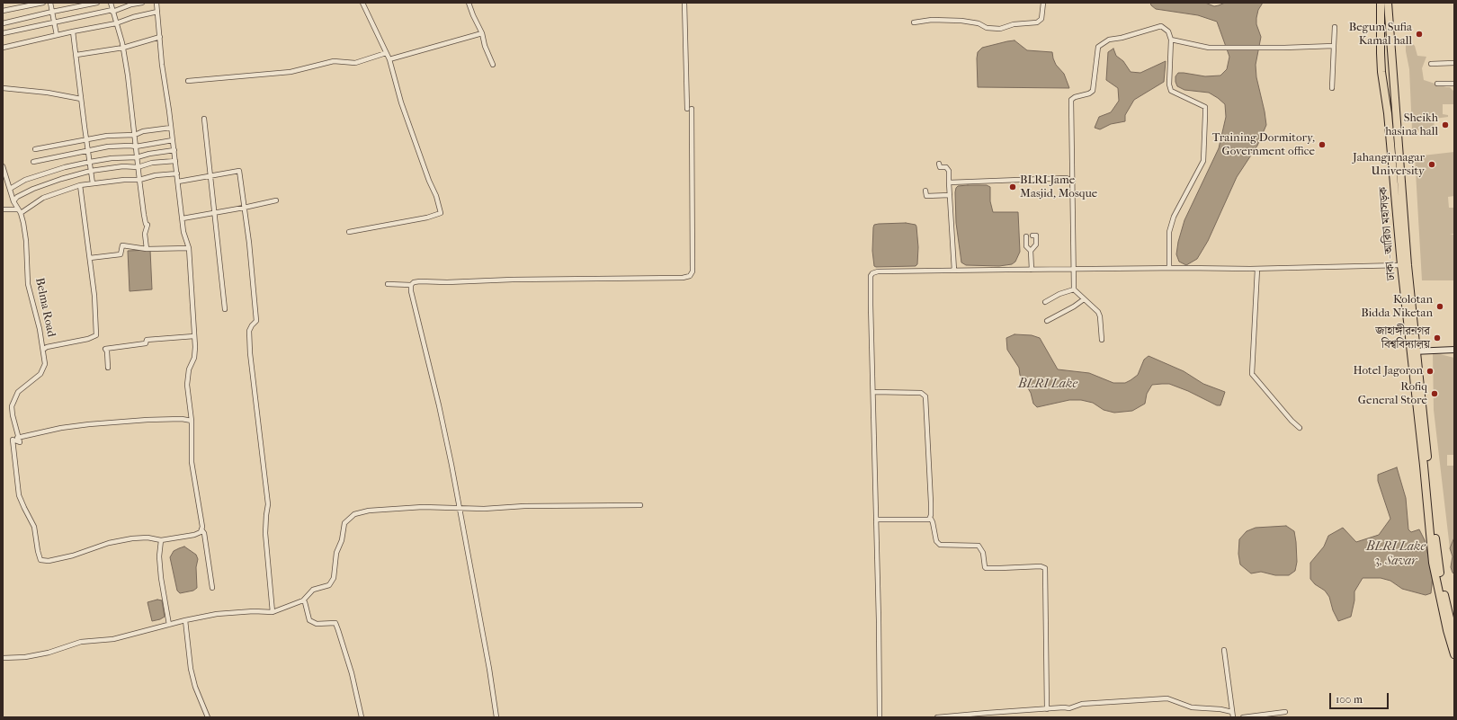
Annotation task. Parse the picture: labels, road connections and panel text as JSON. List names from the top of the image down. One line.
{"streets":{"highway":["ঢাকা - আরিচা মহাসড়ক"],"street":["Belma Road"]},"water":["BLRI Lake","BLRI Lake 3, Savar"],"places":["Begum Sufia Kamal hall","Sheikh hasina hall","Training Dormitory, Government office","Jahangirnagar University","BLRI Jame Masjid, Mosque","Kolotan Bidda Niketan","জাহাঙ্গীরনগর বিশ্ববিদ্যালয়","Hotel Jagoron","Rofiq General Store"],"scale_bar":"100 m"}
